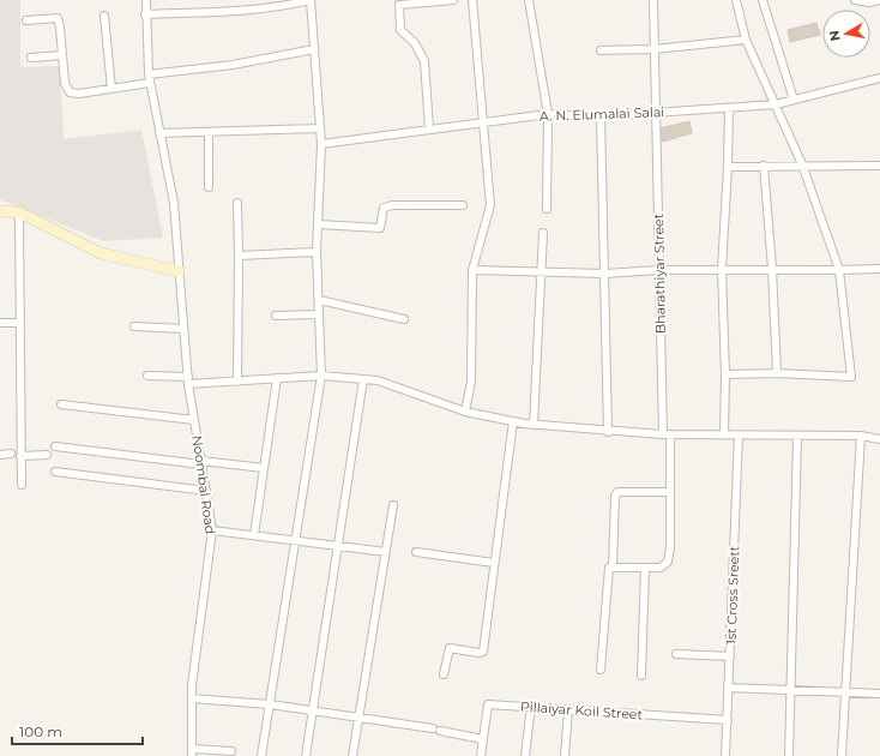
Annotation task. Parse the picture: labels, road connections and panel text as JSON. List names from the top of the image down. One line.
{"streets":{"street":["A. N. Elumalai Salai","Bharathiyar Street","Noombal Road","1st Cross Sreett","Pillaiyar Koil Street"]},"crossings":[["A. N. Elumalai Salai","Bharathiyar Street"],["1st Cross Sreett","Pillaiyar Koil Street"]],"scale_bar":"100 m","north":"left"}
